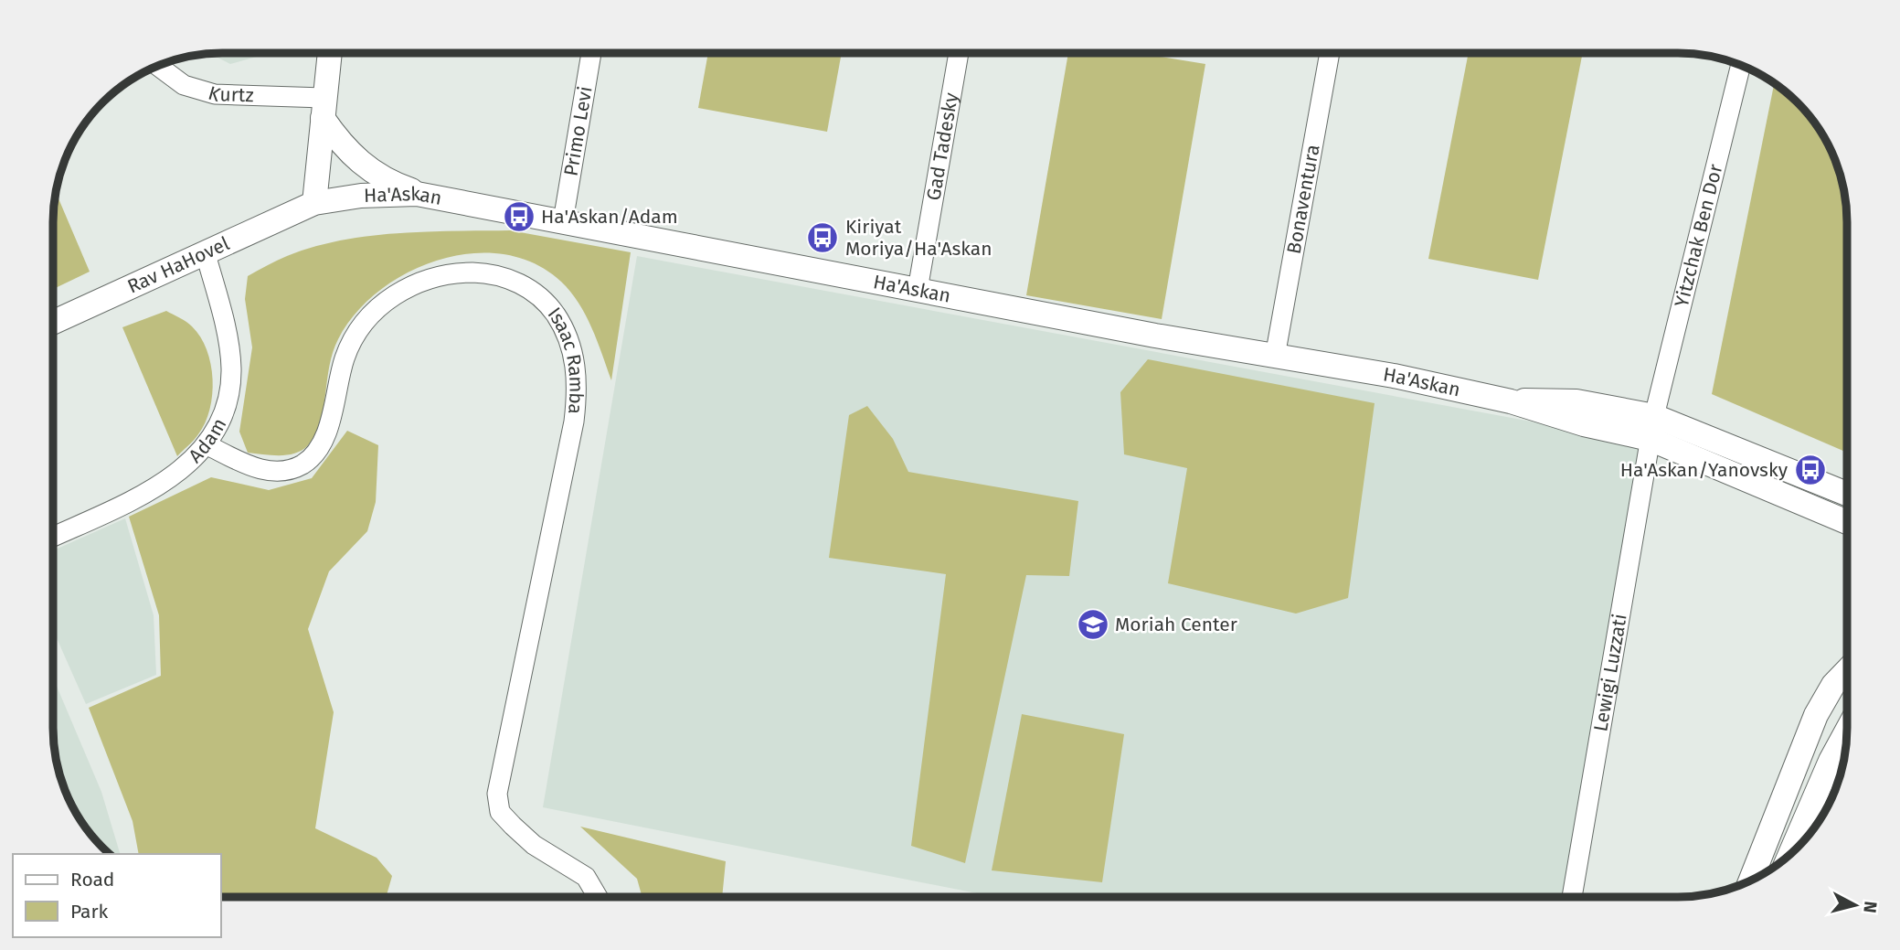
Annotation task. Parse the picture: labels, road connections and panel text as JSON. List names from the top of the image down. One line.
{"streets":{"street":["Kurtz","Primo Levi","Gad Tadesky","Ha'Askan","Bonaventura","Yitzchak Ben Dor","Rav HaHovel","Isaac Ramba","Adam","Lewigi Luzzati"]},"crossings":[["Primo Levi","Ha'Askan"],["Gad Tadesky","Ha'Askan"],["Ha'Askan","Bonaventura"],["Ha'Askan","Yitzchak Ben Dor"],["Ha'Askan","Rav HaHovel"],["Ha'Askan","Lewigi Luzzati"],["Yitzchak Ben Dor","Lewigi Luzzati"],["Rav HaHovel","Adam"],["Isaac Ramba","Adam"]],"places":{"bus stop":["Ha'Askan/Adam","Kiriyat Moriya/Ha'Askan","Ha'Askan/Yanovsky"],"school or university":["Moriah Center"]},"legend":["Road","Park"],"north":"right"}
